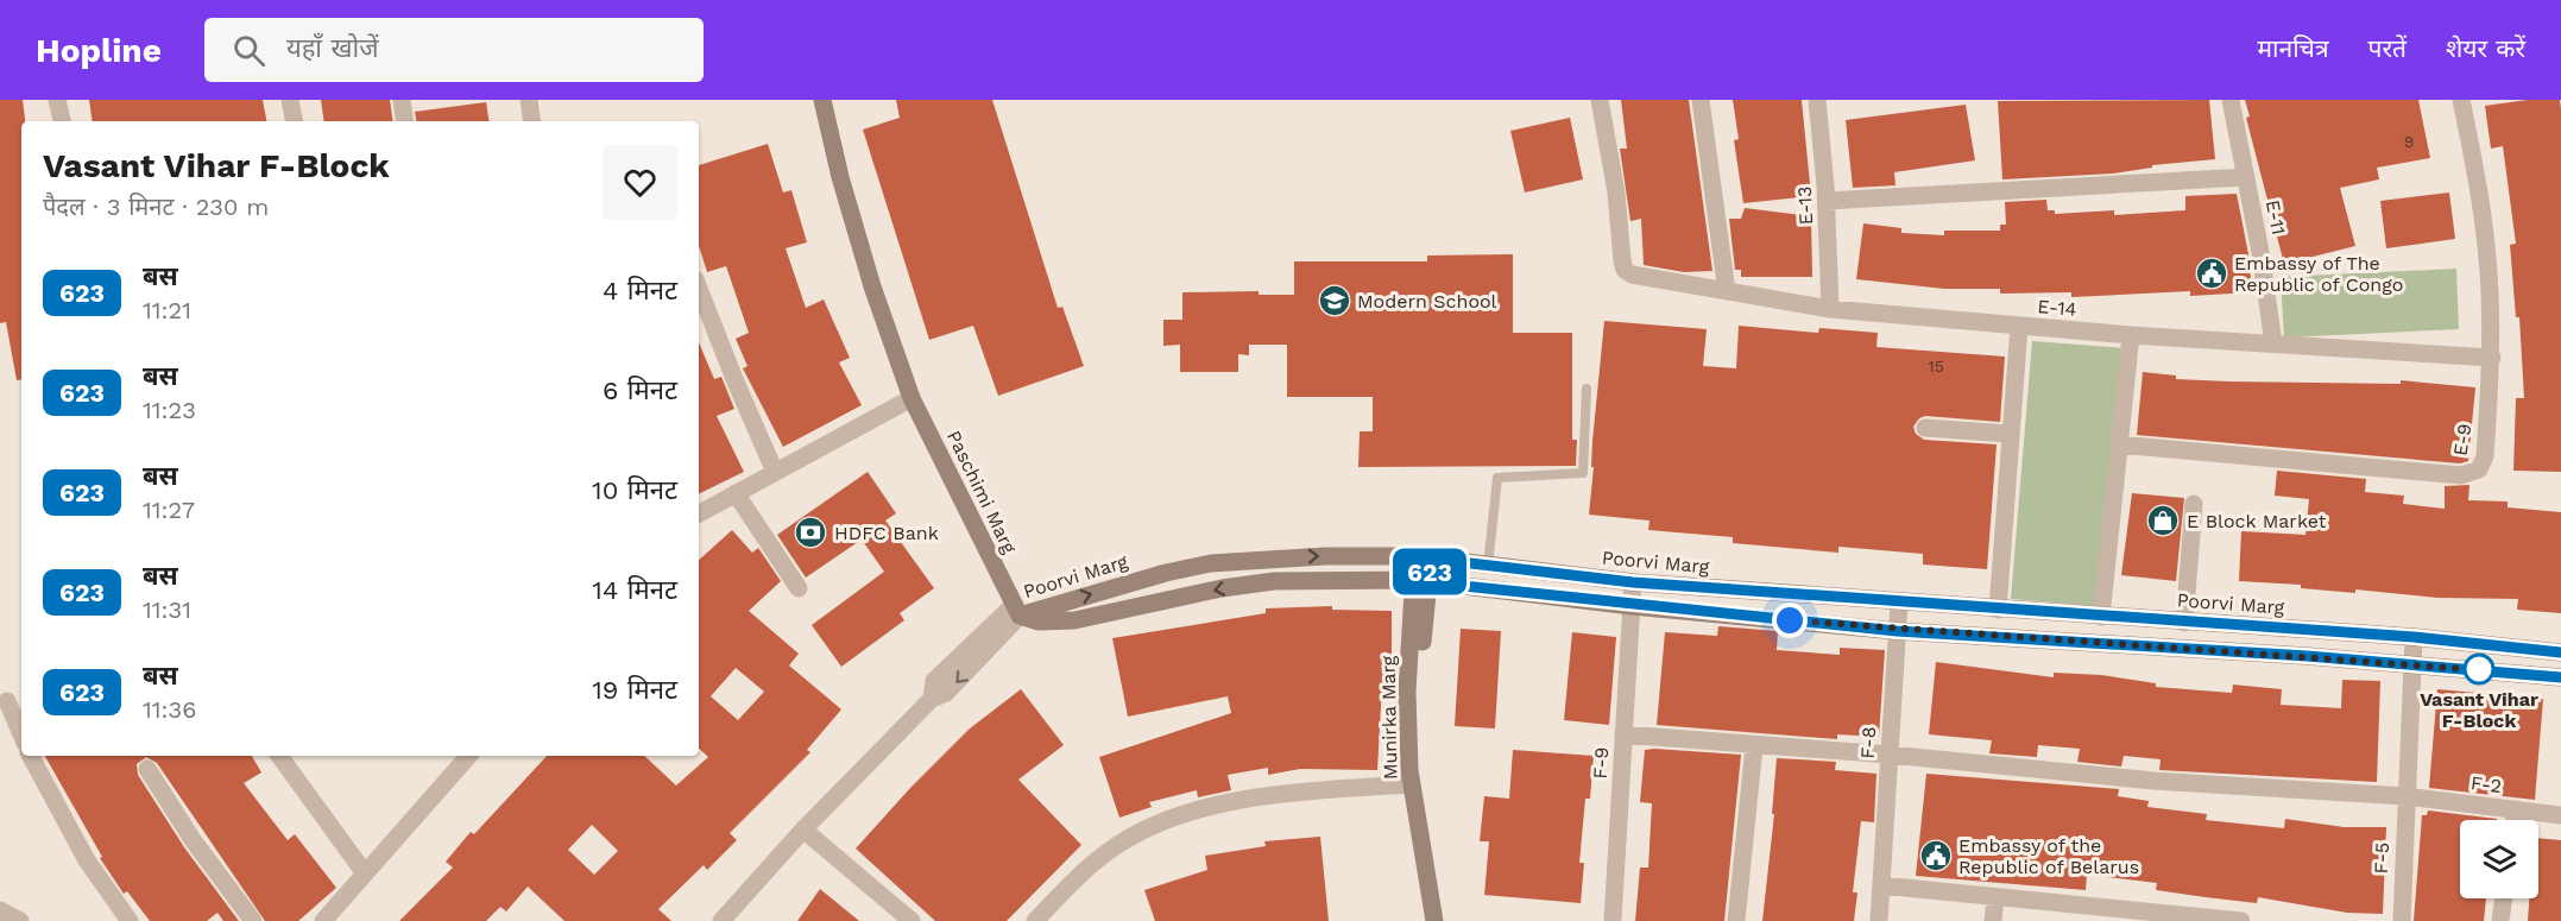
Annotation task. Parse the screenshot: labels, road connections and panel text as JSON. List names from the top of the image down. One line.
{"streets":{"main road":["Paschimi Marg","Poorvi Marg","Munirka Marg"],"street":["E-13","E-11","E-14","E-9","F-8","F-9","F-2","F-5"]},"crossings":[["E-13","E-14"],["E-11","E-14"],["E-14","E-9"],["Paschimi Marg","Poorvi Marg"],["Poorvi Marg","Munirka Marg"],["Poorvi Marg","F-8"],["Poorvi Marg","F-9"],["Poorvi Marg","F-5"],["F-8","F-2"],["F-9","F-2"],["F-2","F-5"]],"places":{"public building":["Embassy of The Republic of Congo","Embassy of the Republic of Belarus"],"school or university":["Modern School"],"shop":["E Block Market"],"bank":["HDFC Bank"],"other":["Vasant Vihar F-Block"]},"lines":["bus line 623"],"house_numbers":["9","15"],"page":{"header":"Hopline","search":"यहाँ खोजें","nav":["मानचित्र","परतें","शेयर करें"],"on_map":"623","heading":["Vasant Vihar F-Block","पैदल · 3 मिनट · 230 m"],"list":[{"mark":"623","name":"बस","note":"11:21","value":"4 मिनट"},{"mark":"623","name":"बस","note":"11:23","value":"6 मिनट"},{"mark":"623","name":"बस","note":"11:27","value":"10 मिनट"},{"mark":"623","name":"बस","note":"11:31","value":"14 मिनट"},{"mark":"623","name":"बस","note":"11:36","value":"19 मिनट"}]}}
